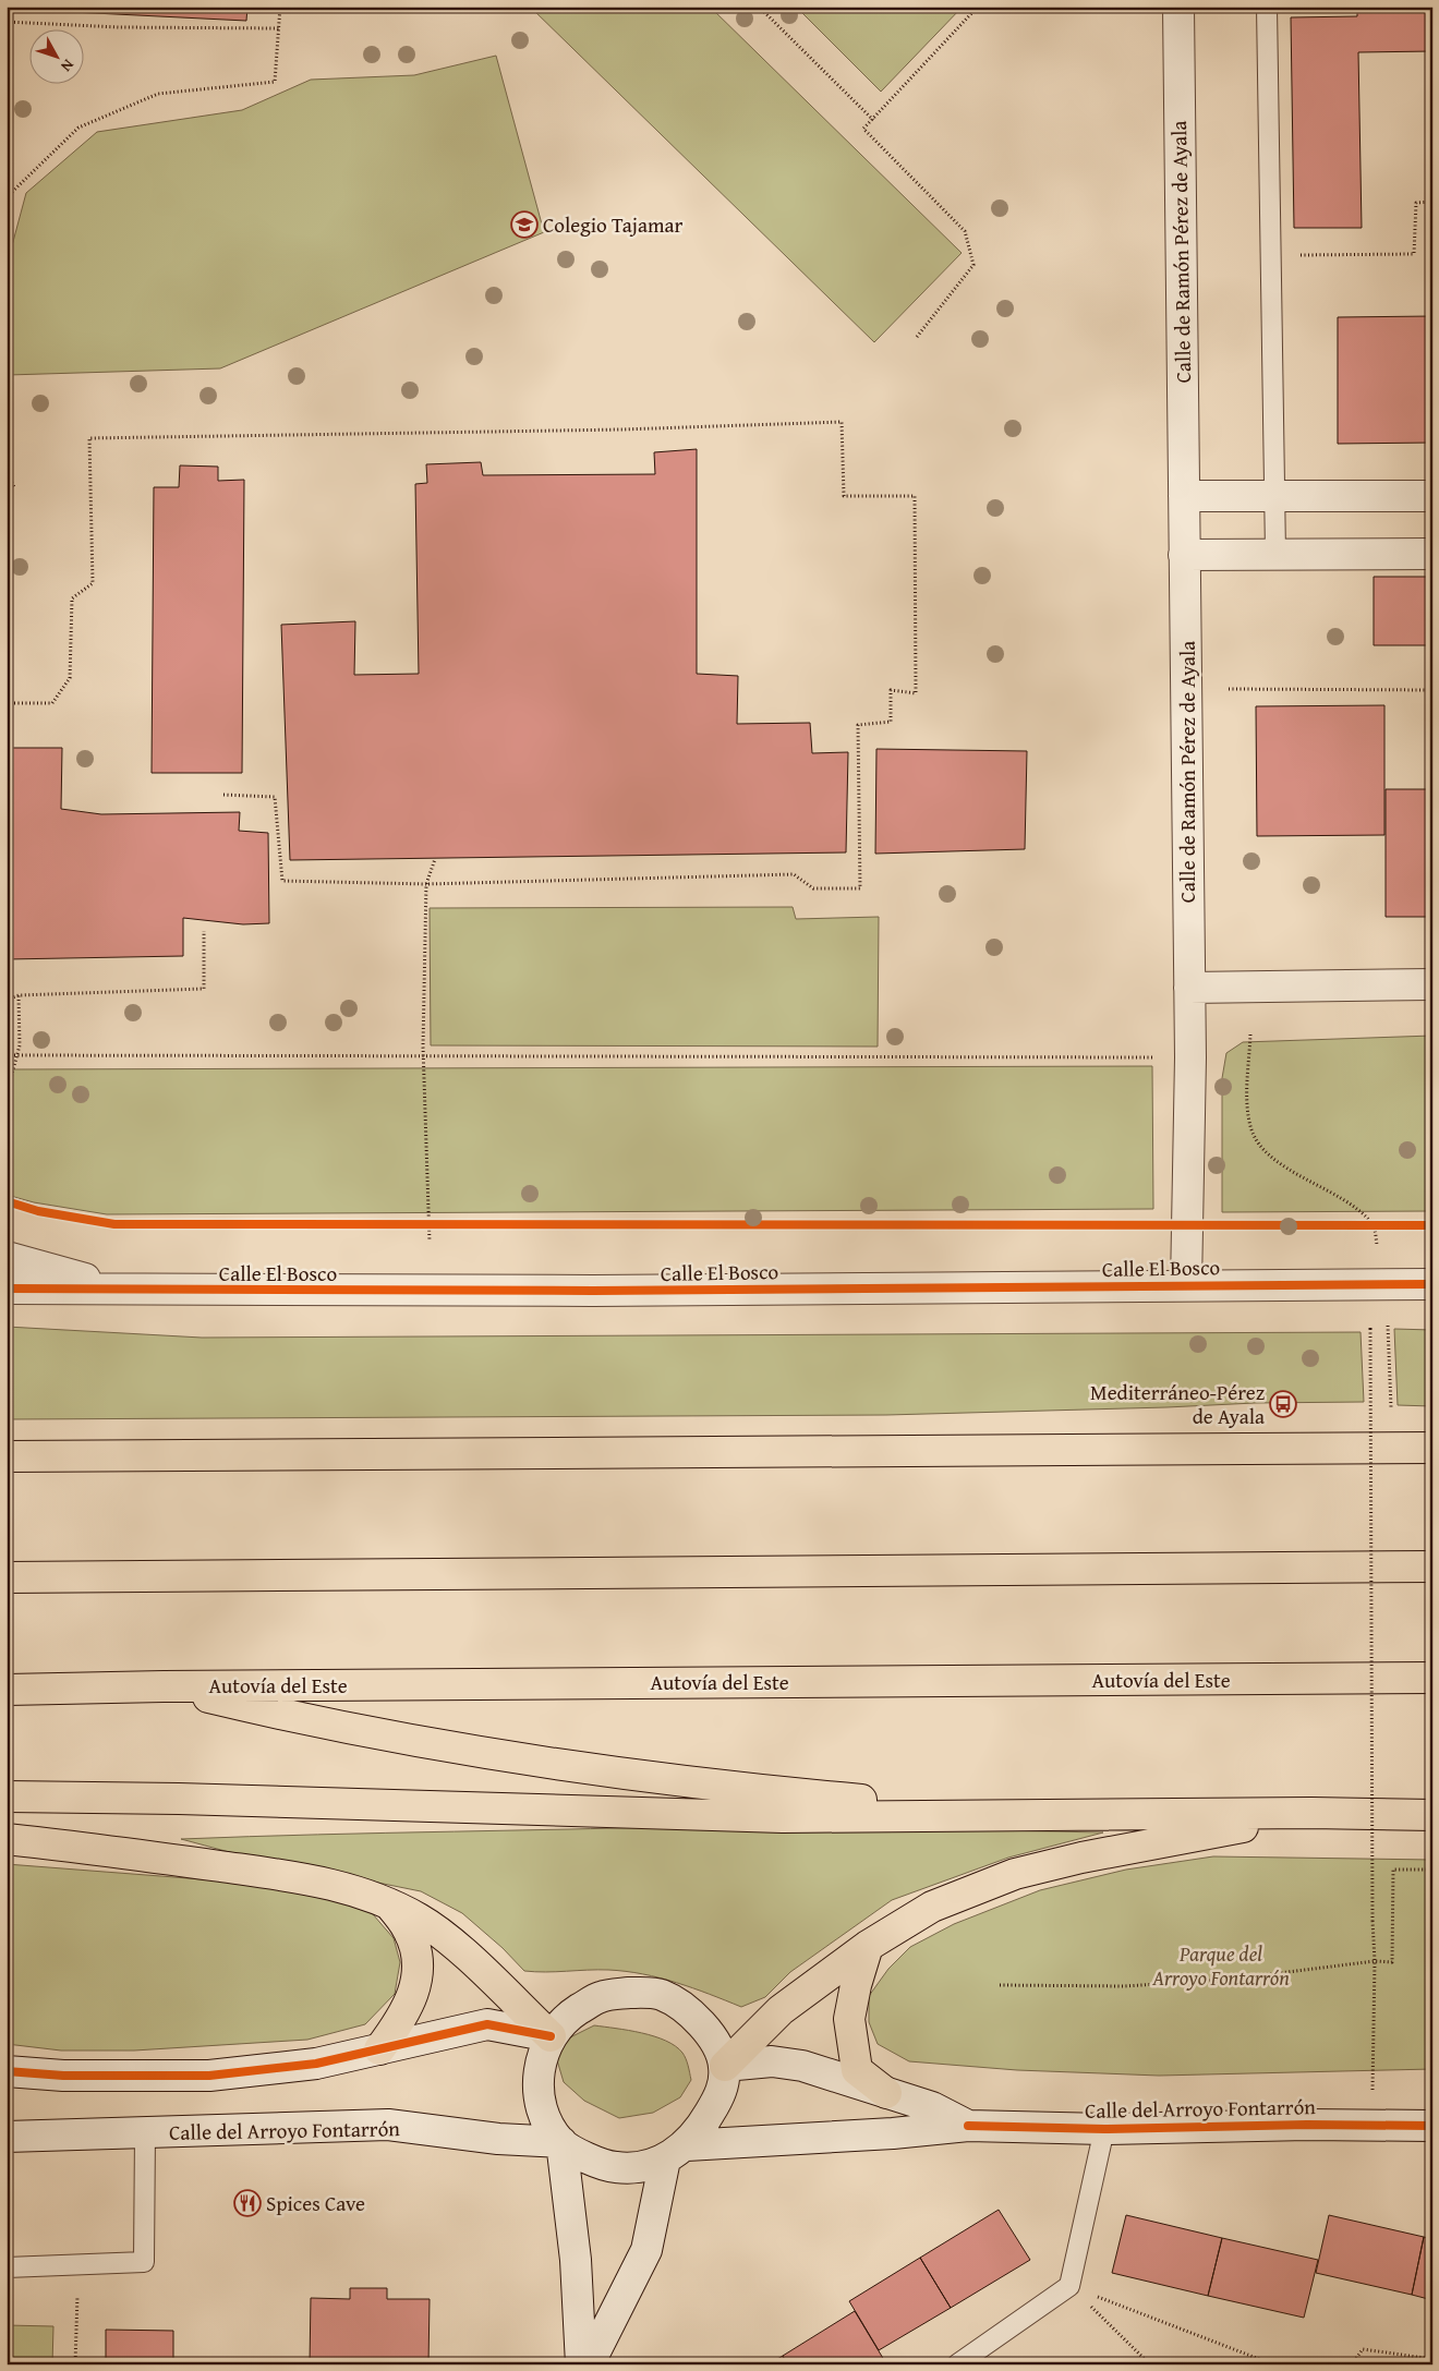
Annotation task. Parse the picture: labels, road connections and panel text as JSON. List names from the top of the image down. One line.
{"streets":{"highway":["Autovía del Este"],"street":["Calle de Ramón Pérez de Ayala","Calle El Bosco","Calle del Arroyo Fontarrón"]},"crossings":[["Calle de Ramón Pérez de Ayala","Calle El Bosco"]],"parks":["Parque del Arroyo Fontarrón"],"places":{"school or university":["Colegio Tajamar"],"bus stop":["Mediterráneo-Pérez de Ayala"],"restaurant":["Spices Cave"]},"north":"bottom right"}
